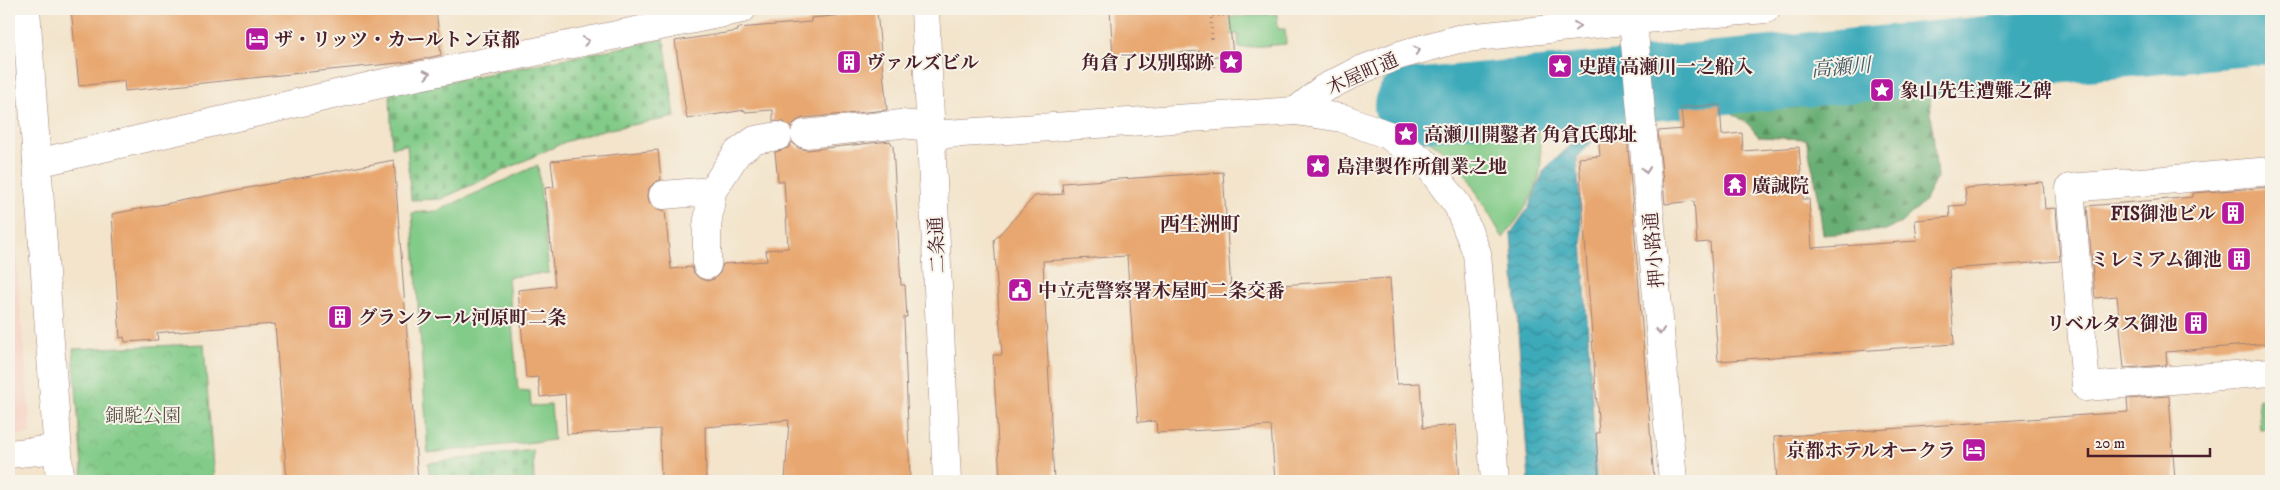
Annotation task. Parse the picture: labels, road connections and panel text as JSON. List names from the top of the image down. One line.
{"streets":{"street":["木屋町通","二条通","押小路通"]},"crossings":[["木屋町通","押小路通"]],"one_way":["木屋町通","押小路通"],"districts":["西生洲町"],"water":["高瀬川"],"parks":["銅駝公園"],"places":{"hotel":["ザ・リッツ・カールトン京都","京都ホテルオークラ"],"building":["ヴァルズビル","FIS御池ビル","ミレミアム御池","グランクール河原町二条","リベルタス御池"],"place":["角倉了以別邸跡","史蹟 高瀬川一之船入","象山先生遭難之碑","高瀬川開鑿者 角倉氏邸址","島津製作所創業之地"],"temple":["廣誠院"],"public building":["中立売警察署木屋町二条交番"]},"scale_bar":"20 m"}
